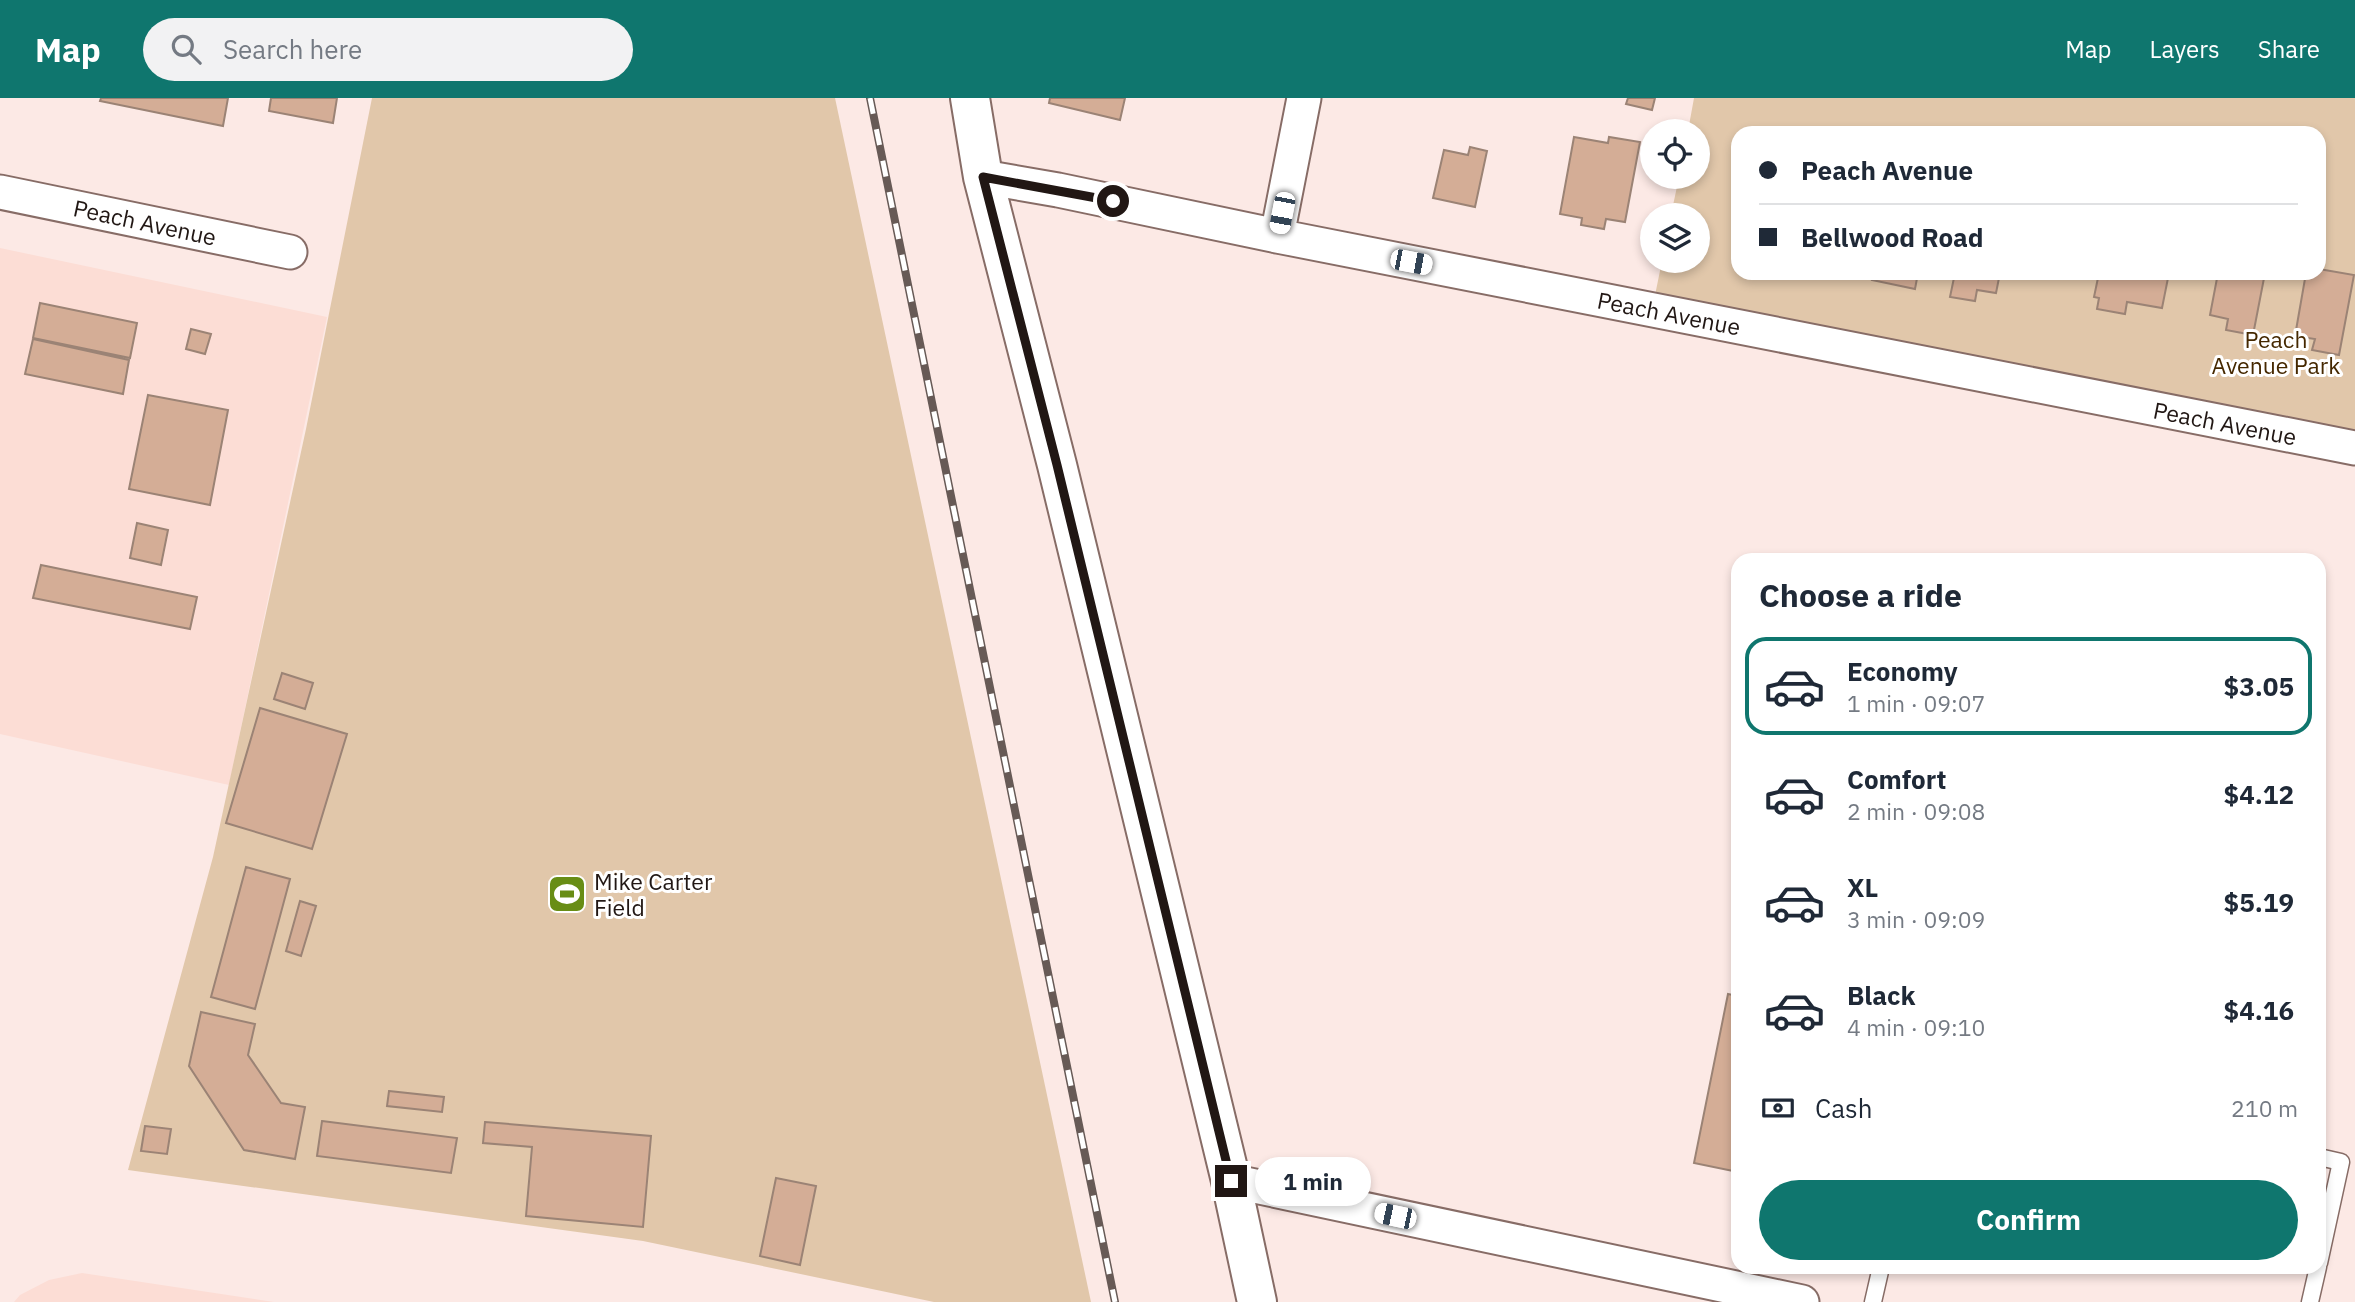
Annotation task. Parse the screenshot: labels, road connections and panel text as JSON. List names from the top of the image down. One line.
{"streets":{"street":["Peach Avenue"]},"parks":["Peach Avenue Park"],"places":{"sports":["Mike Carter Field"]},"page":{"header":"Map","search":"Search here","nav":["Map","Layers","Share"],"banner":["Peach Avenue","Bellwood Road"],"heading":"Choose a ride","list":[{"name":"Economy","note":"1 min · 09:07","value":"$3.05"},{"name":"Comfort","note":"2 min · 09:08","value":"$4.12"},{"name":"XL","note":"3 min · 09:09","value":"$5.19"},{"name":"Black","note":"4 min · 09:10","value":"$4.16"}],"pay":["Cash","210 m"],"bubble":"1 min","buttons":"Confirm"}}
